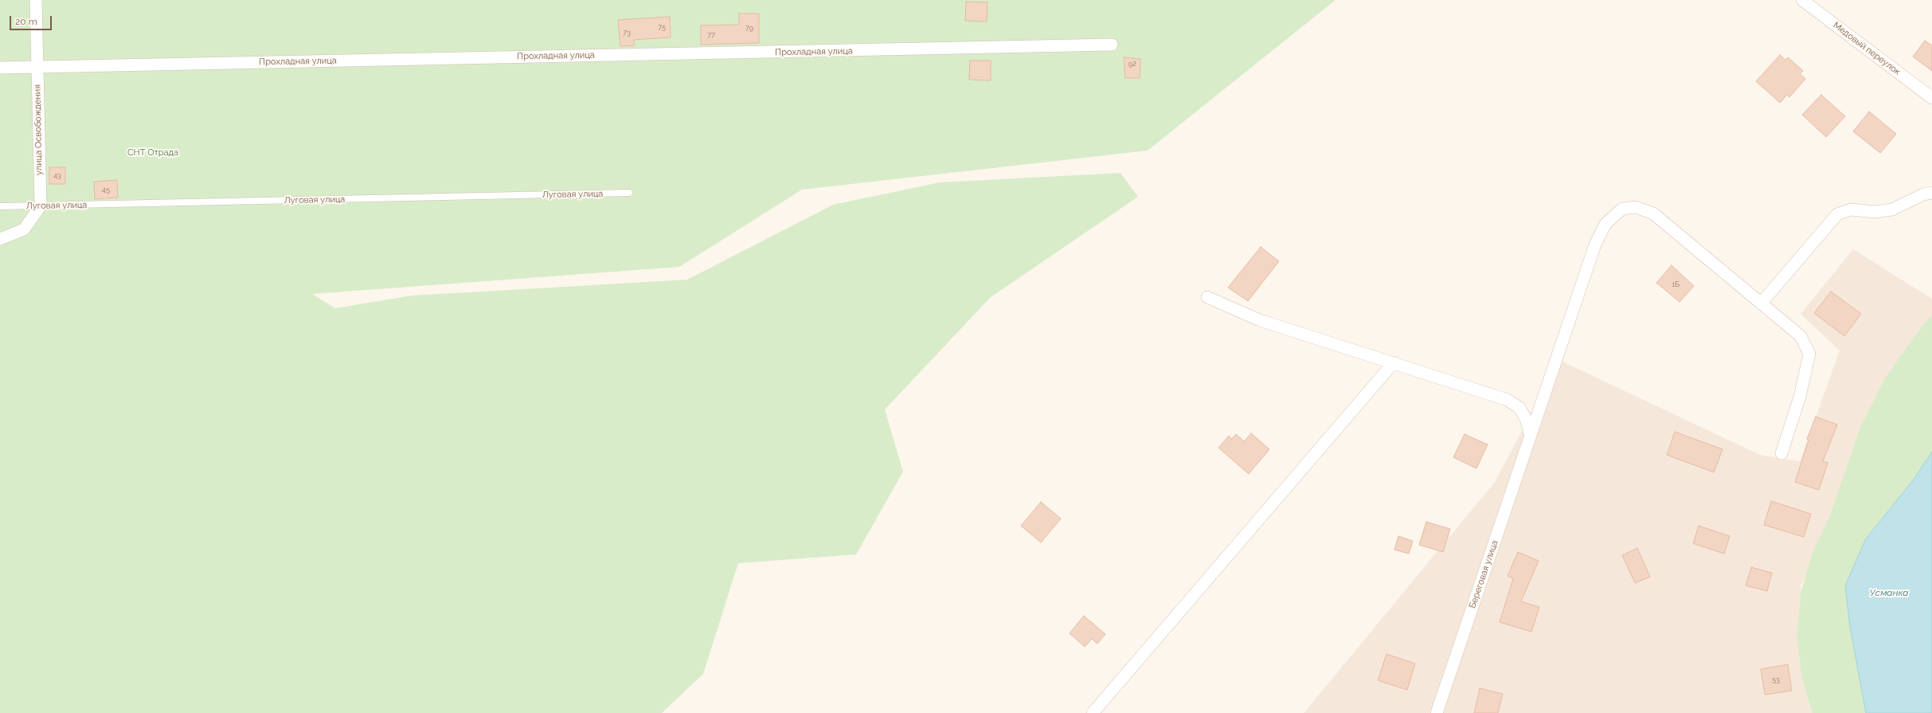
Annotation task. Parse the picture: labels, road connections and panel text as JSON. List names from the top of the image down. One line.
{"streets":{"street":["Медовый переулок","Прохладная улица","улица Освобождения","Береговая улица"],"lane":["Луговая улица"]},"crossings":[["Прохладная улица","улица Освобождения"],["улица Освобождения","Луговая улица"]],"water":["Усманка"],"parks":["СНТ Отрада"],"house_numbers":["75","79","73","77","92","43","45","1Б","53"],"scale_bar":"20 m"}
